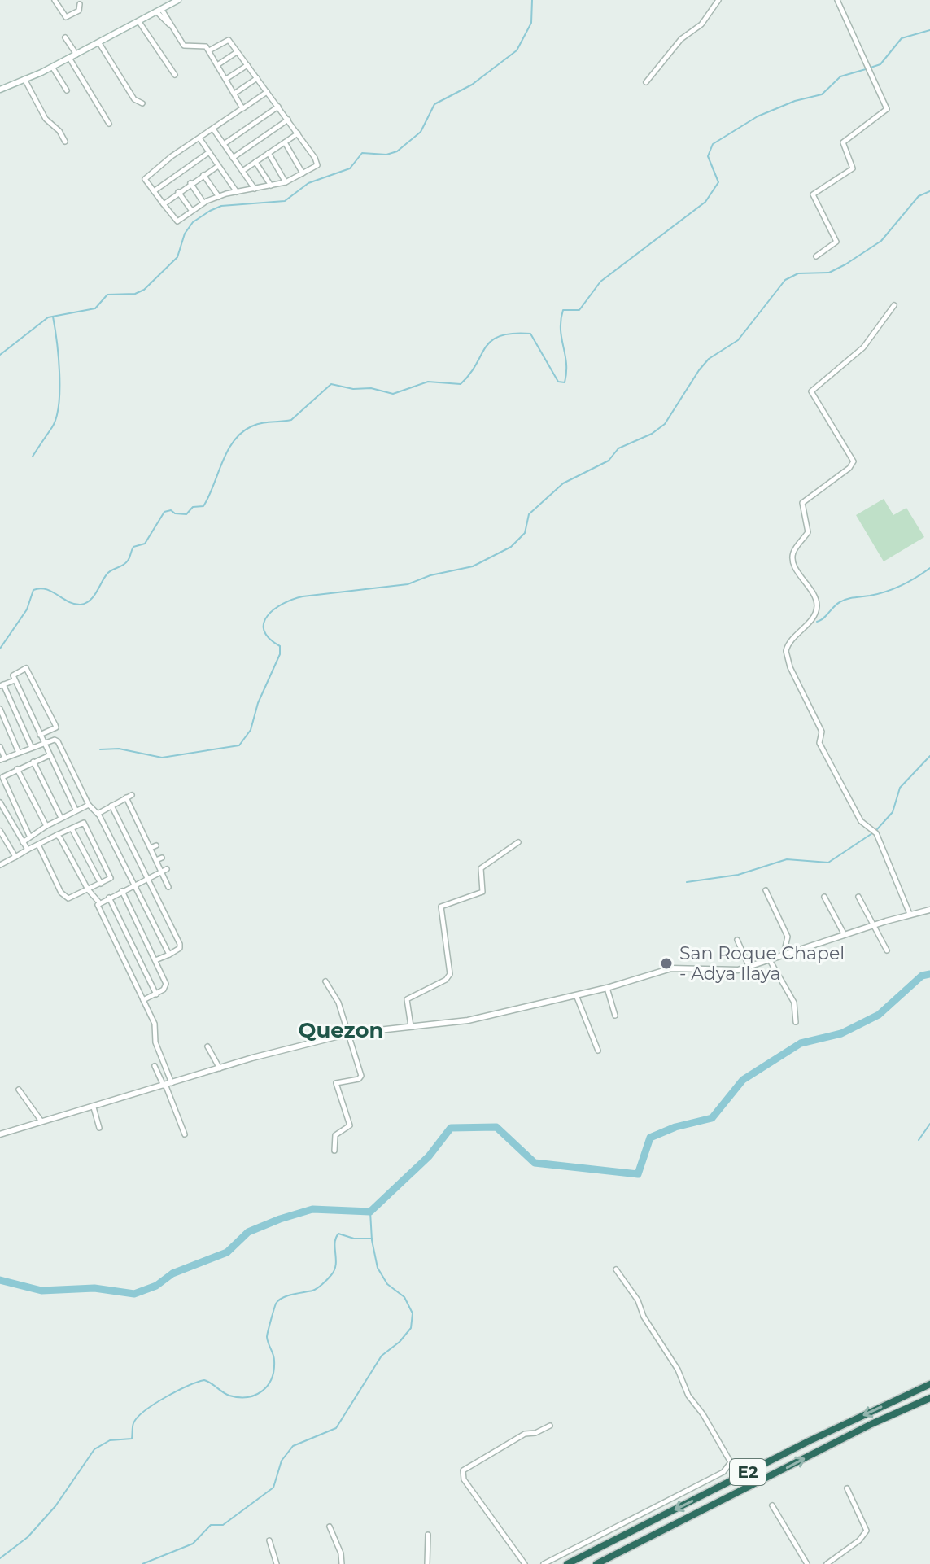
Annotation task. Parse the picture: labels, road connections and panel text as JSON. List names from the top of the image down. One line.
{"streets":{"highway":["E2"]},"districts":["Quezon"],"places":["San Roque Chapel - Adya Ilaya"]}
